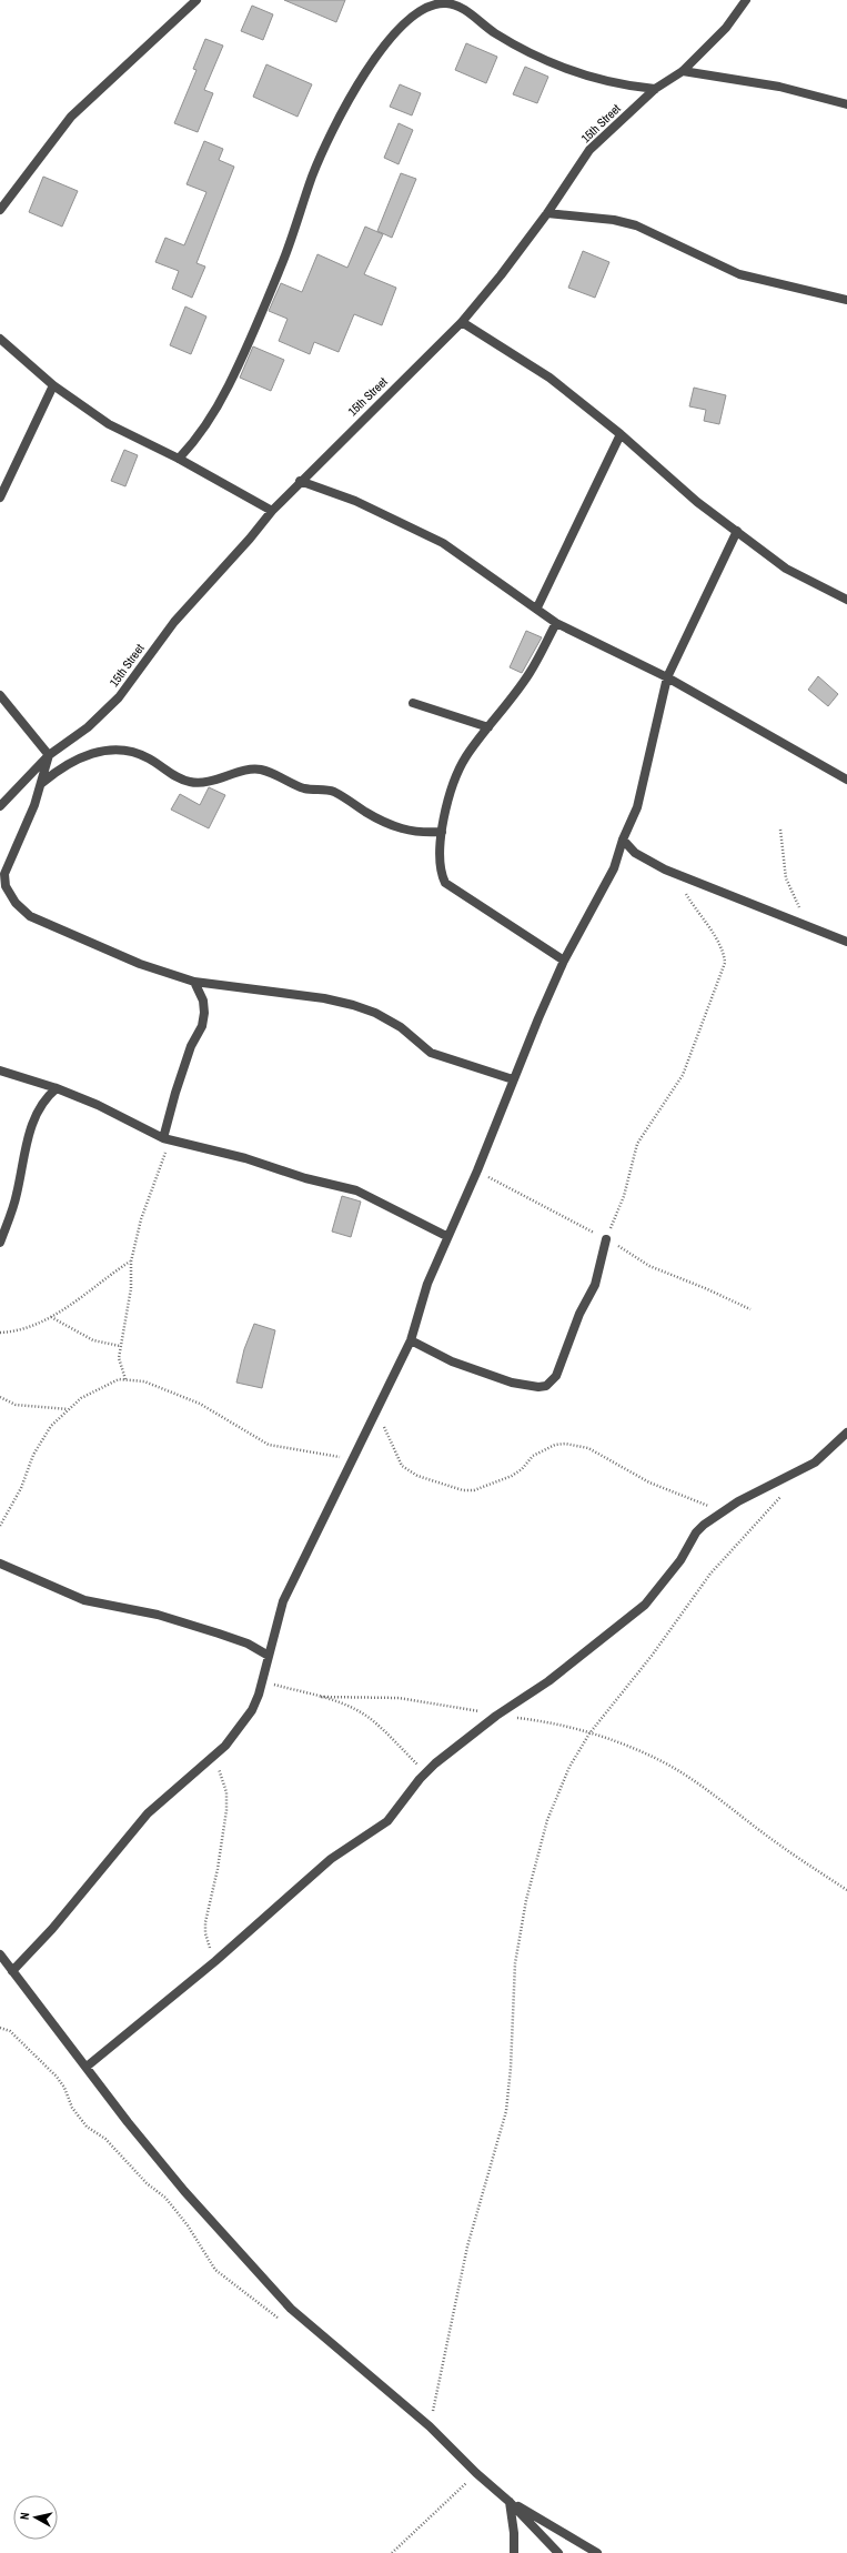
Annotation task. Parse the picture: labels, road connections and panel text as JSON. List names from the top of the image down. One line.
{"streets":{"street":["15th Street"]},"north":"left"}
